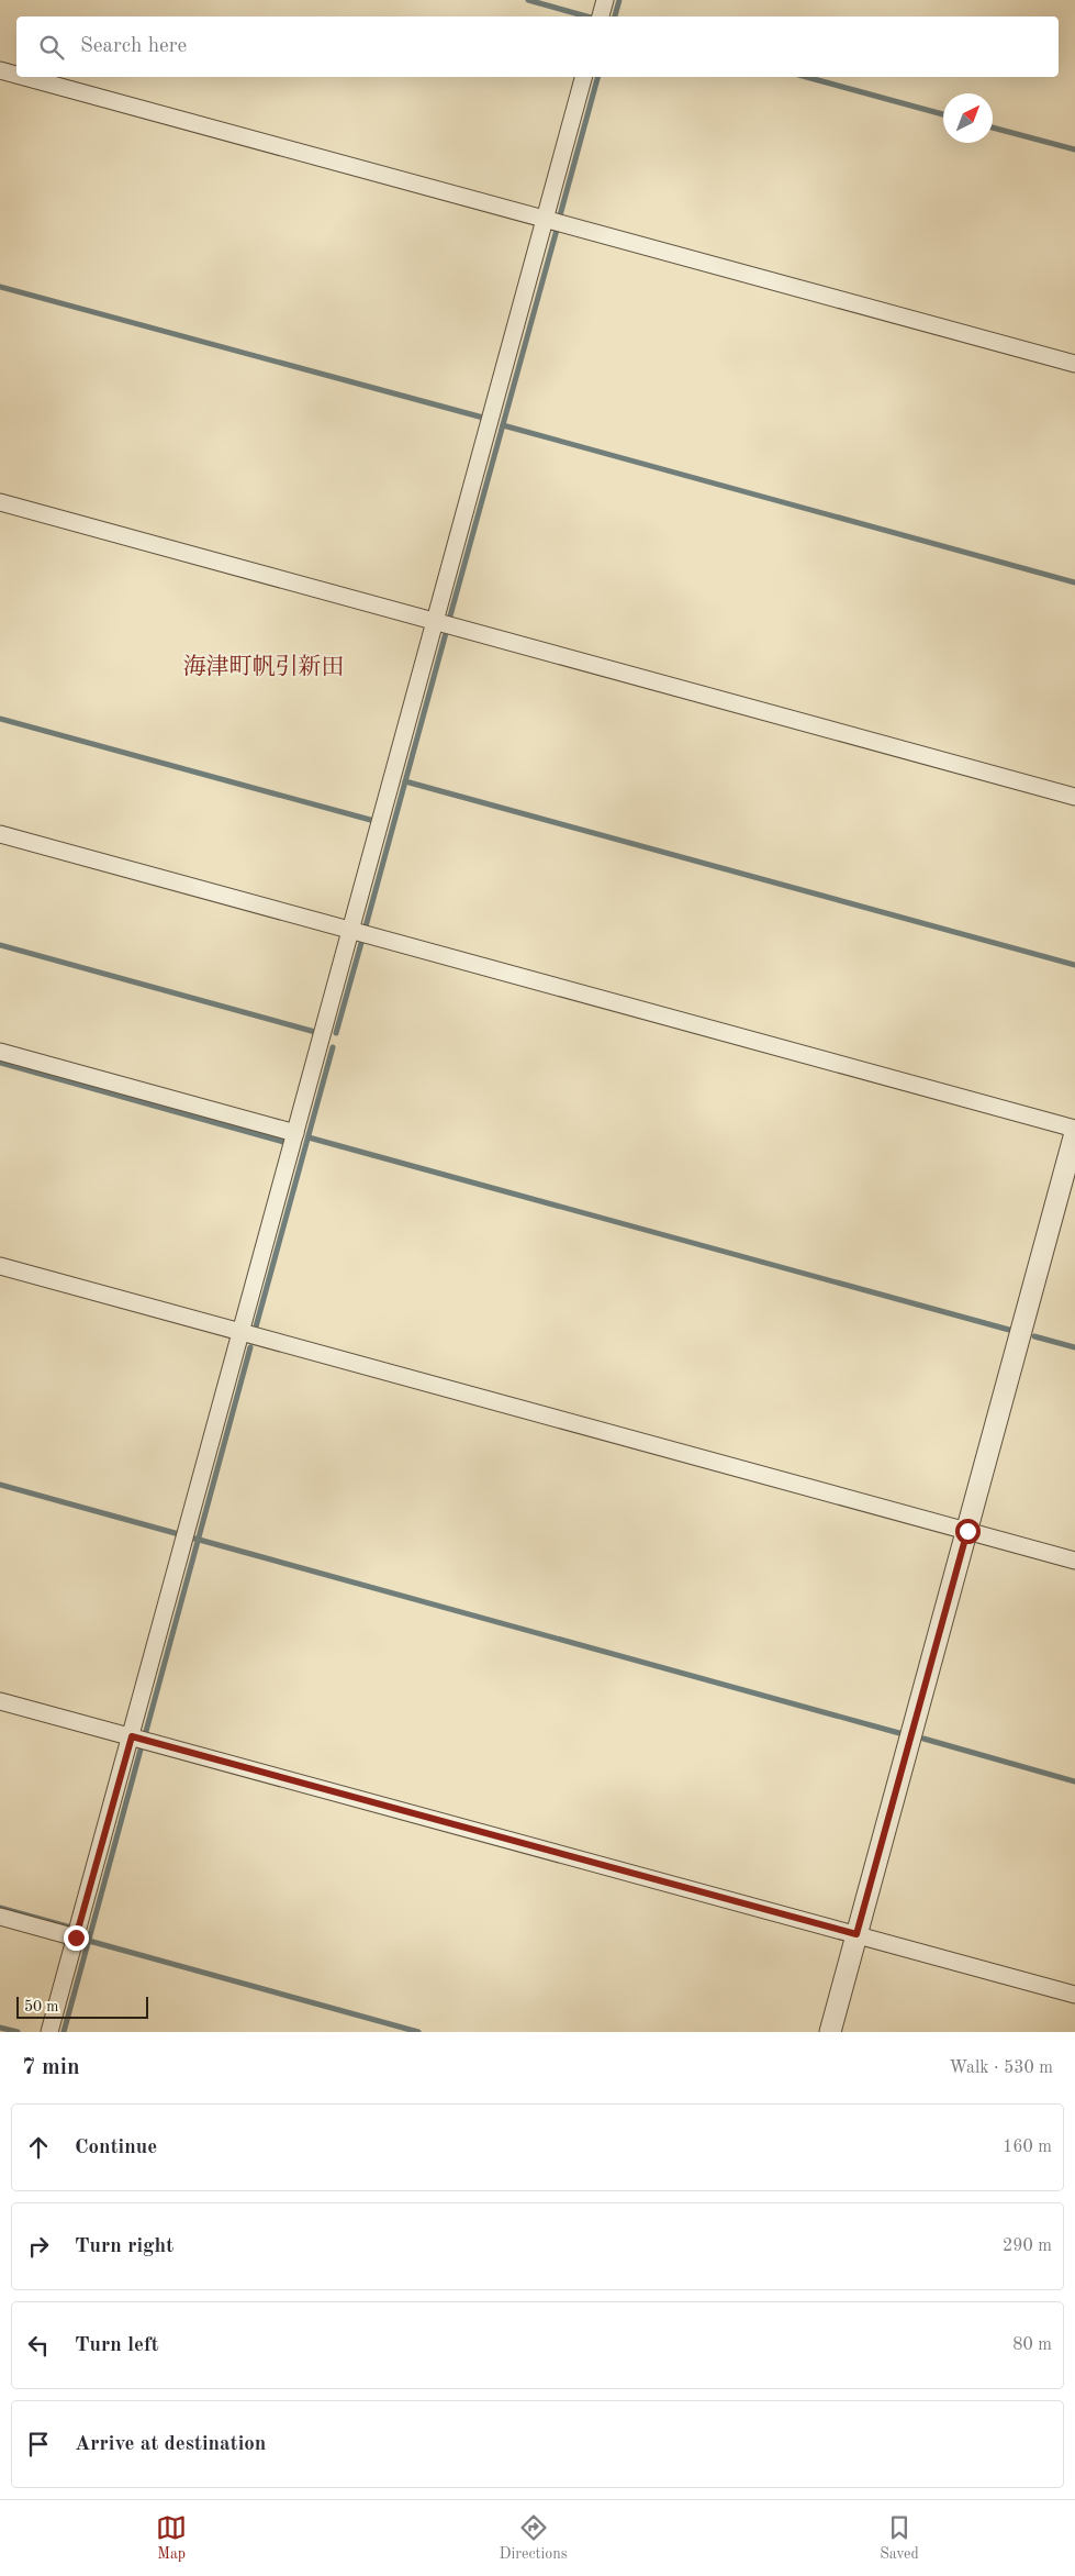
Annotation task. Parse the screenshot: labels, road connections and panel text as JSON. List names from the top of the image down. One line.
{"districts":["海津町帆引新田"],"scale_bar":"50 m","north":"top right","page":{"search":"Search here","scale":"50 m","heading":["7 min","Walk · 530 m"],"list":[["Continue","160 m"],["Turn right","290 m"],["Turn left","80 m"],"Arrive at destination"],"nav":["Map","Directions","Saved"]}}
